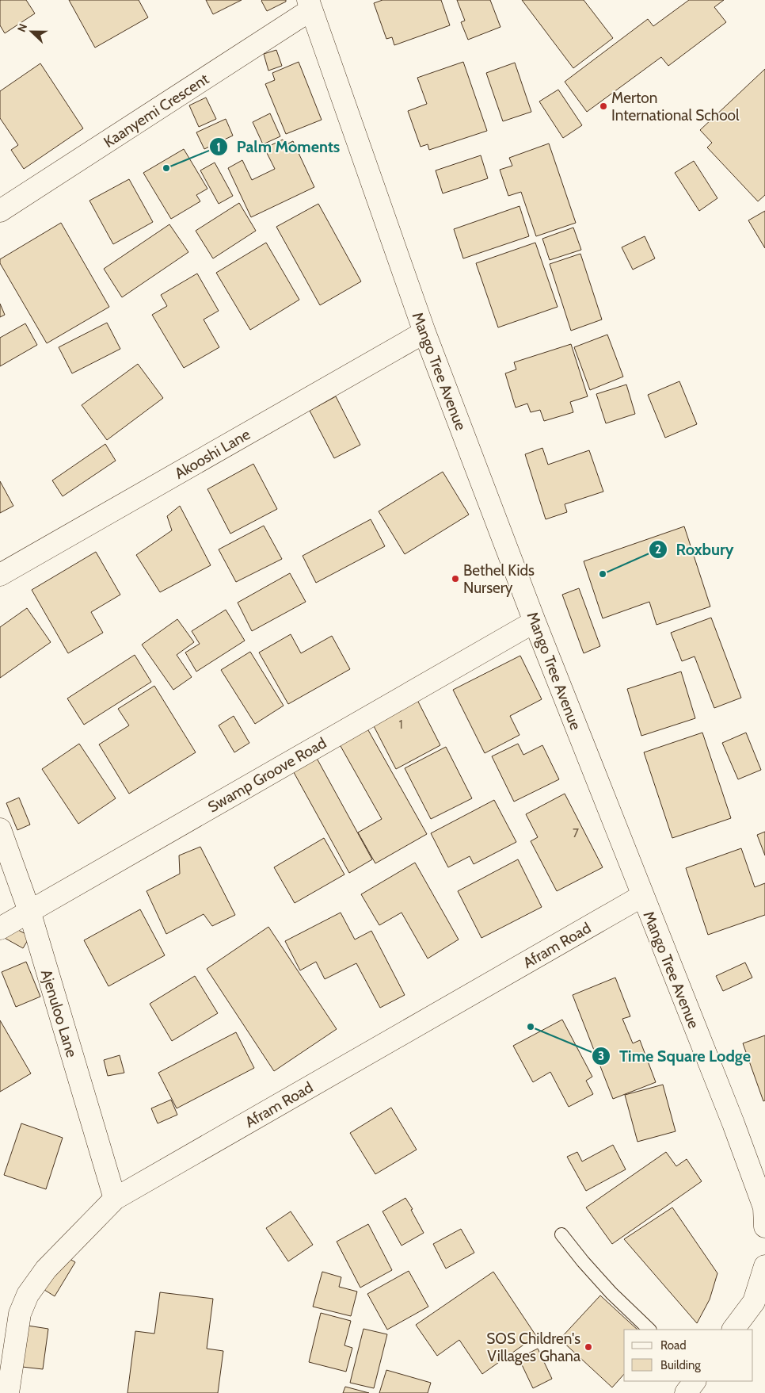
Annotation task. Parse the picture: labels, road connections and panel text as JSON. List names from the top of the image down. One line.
{"streets":{"street":["Kaanyemi Crescent","Mango Tree Avenue","Akooshi Lane","Swamp Groove Road","Afram Road","Ajenuloo Lane"]},"crossings":[["Kaanyemi Crescent","Mango Tree Avenue"],["Mango Tree Avenue","Akooshi Lane"],["Mango Tree Avenue","Swamp Groove Road"],["Mango Tree Avenue","Afram Road"],["Swamp Groove Road","Ajenuloo Lane"],["Afram Road","Ajenuloo Lane"]],"places":["Merton International School","Palm Moments","Roxbury","Bethel Kids Nursery","Time Square Lodge","SOS Children's Villages Ghana"],"house_numbers":["1","7"],"legend":["Road","Building"],"north":"left"}
